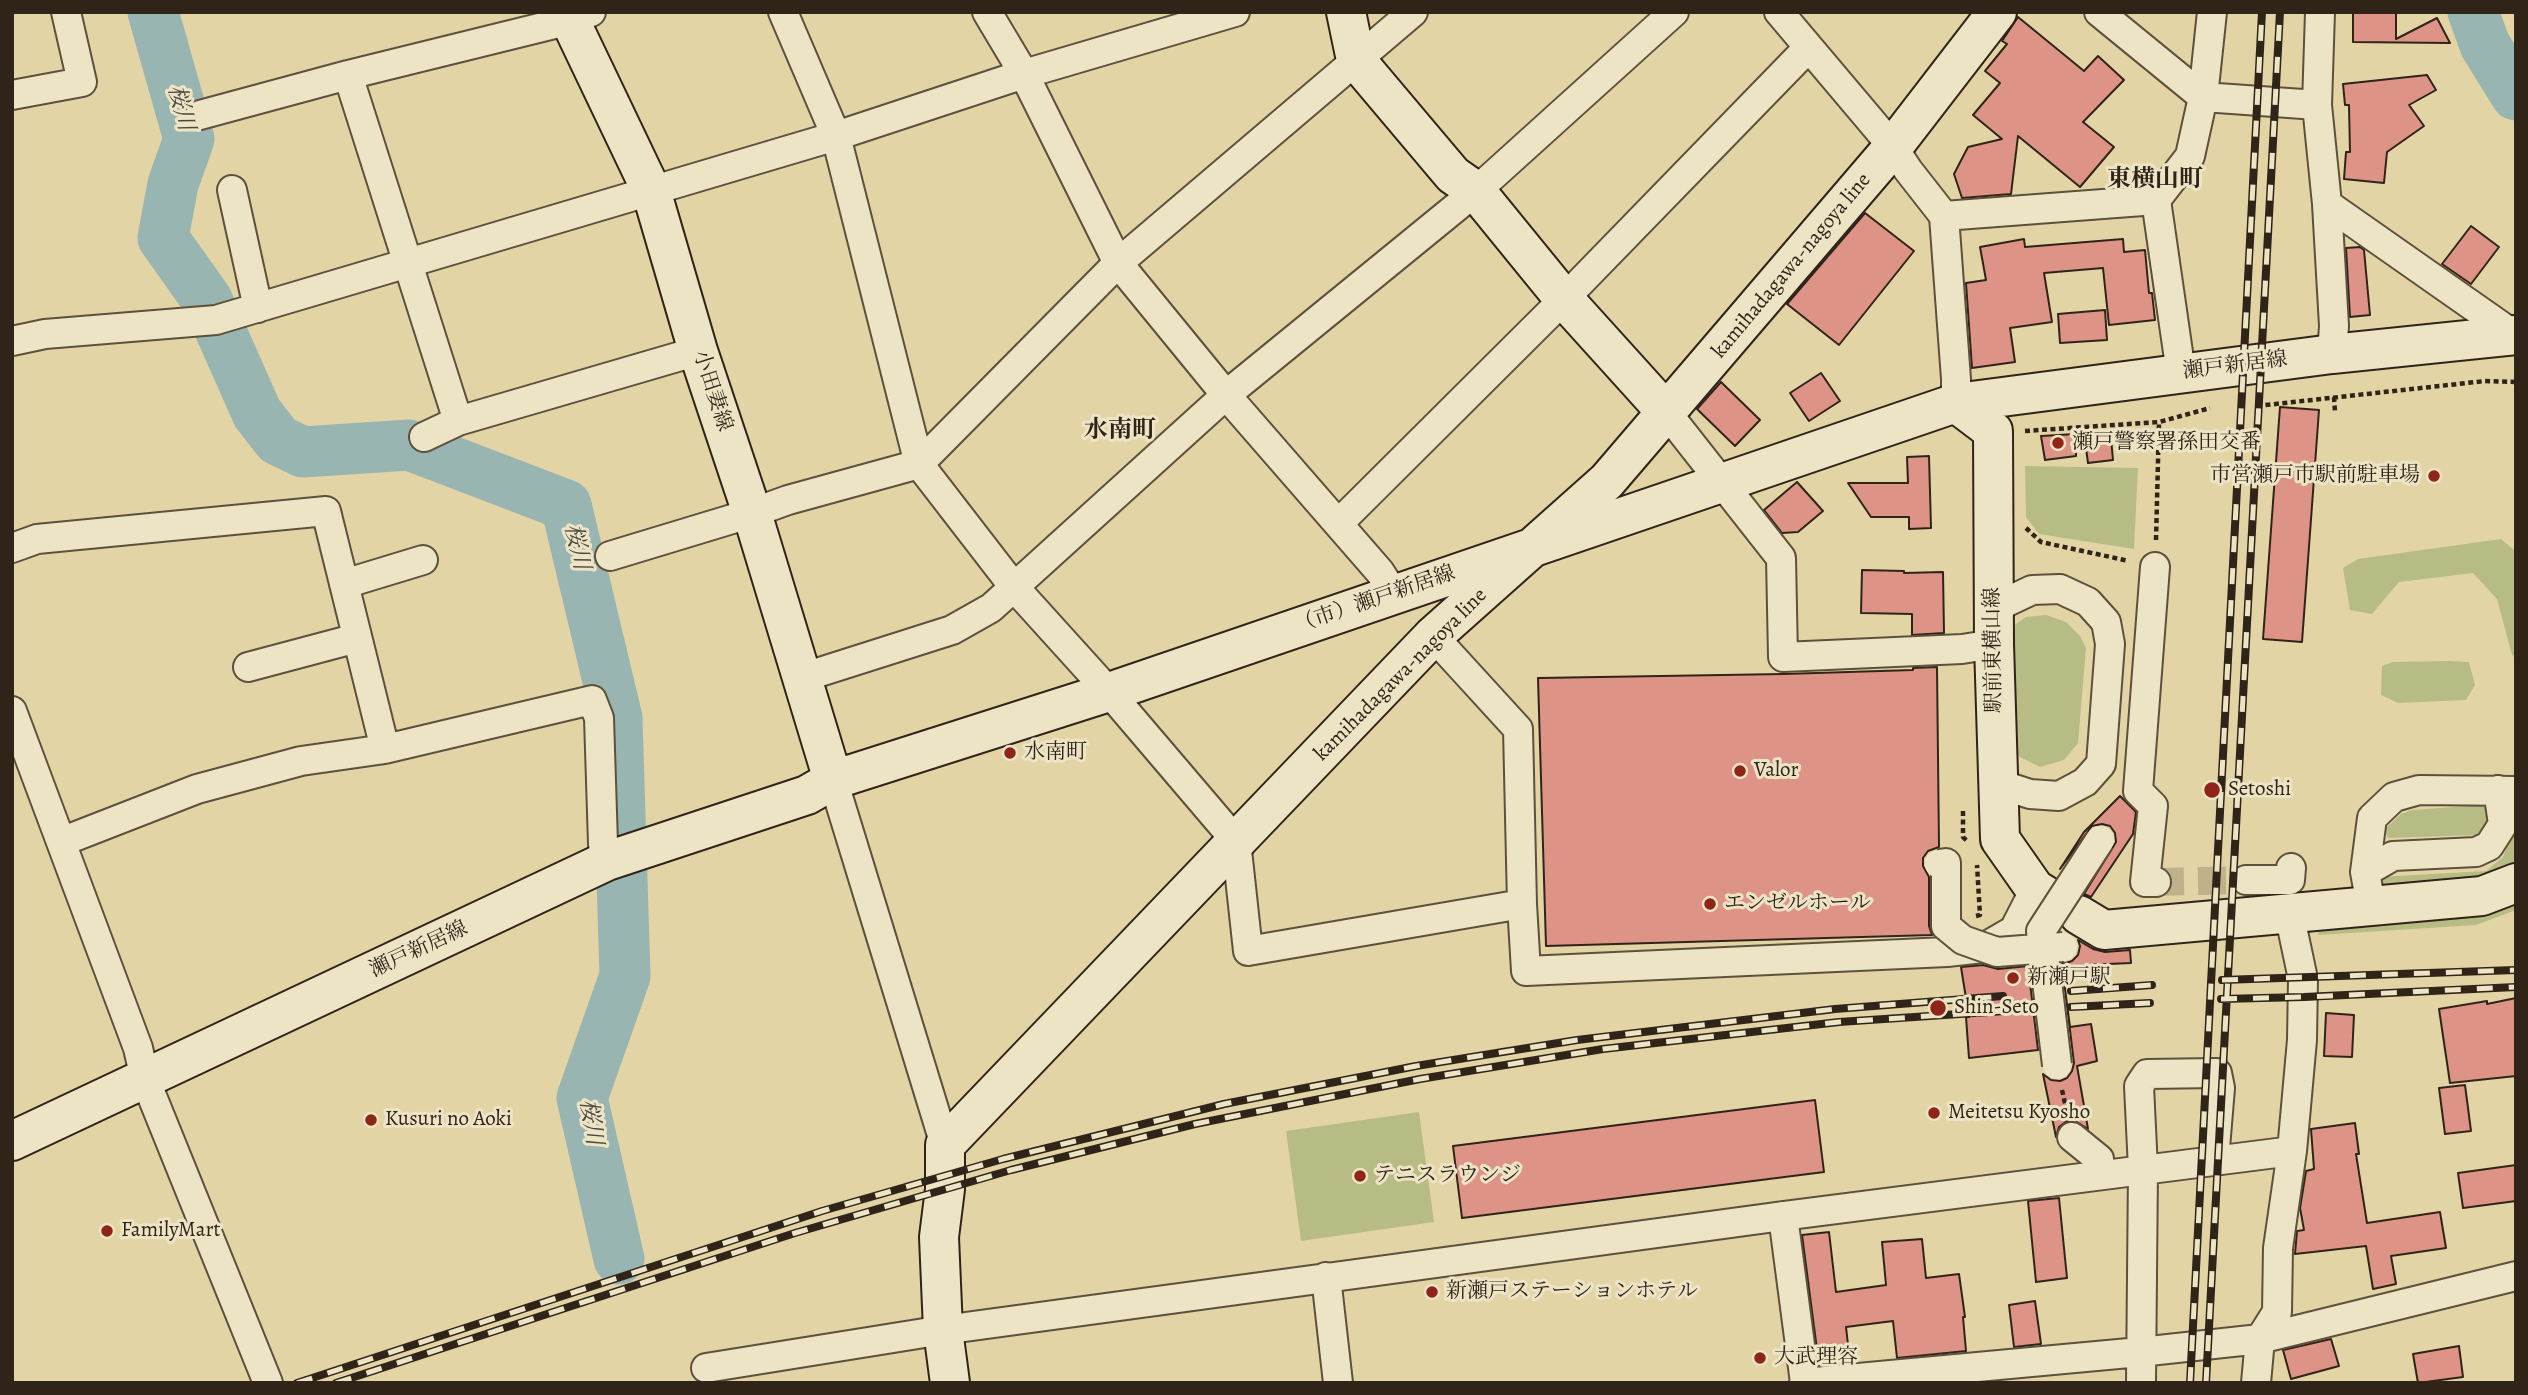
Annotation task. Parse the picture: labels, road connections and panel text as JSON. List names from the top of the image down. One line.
{"streets":{"street":["kamihadagawa-nagoya line","瀬戸新居線","小田妻線","（市）瀬戸新居線","駅前東横山線"]},"crossings":[["kamihadagawa-nagoya line","（市）瀬戸新居線"],["瀬戸新居線","小田妻線"],["瀬戸新居線","（市）瀬戸新居線"],["瀬戸新居線","駅前東横山線"],["小田妻線","（市）瀬戸新居線"],["（市）瀬戸新居線","駅前東横山線"]],"districts":["東横山町","水南町"],"water":["桜川"],"places":["瀬戸警察署孫田交番","市営瀬戸市駅前駐車場","水南町","Valor","Setoshi","エンゼルホール","新瀬戸駅","Shin-Seto","Meitetsu Kyosho","Kusuri no Aoki","テニスラウンジ","FamilyMart","新瀬戸ステーションホテル","大武理容"]}
